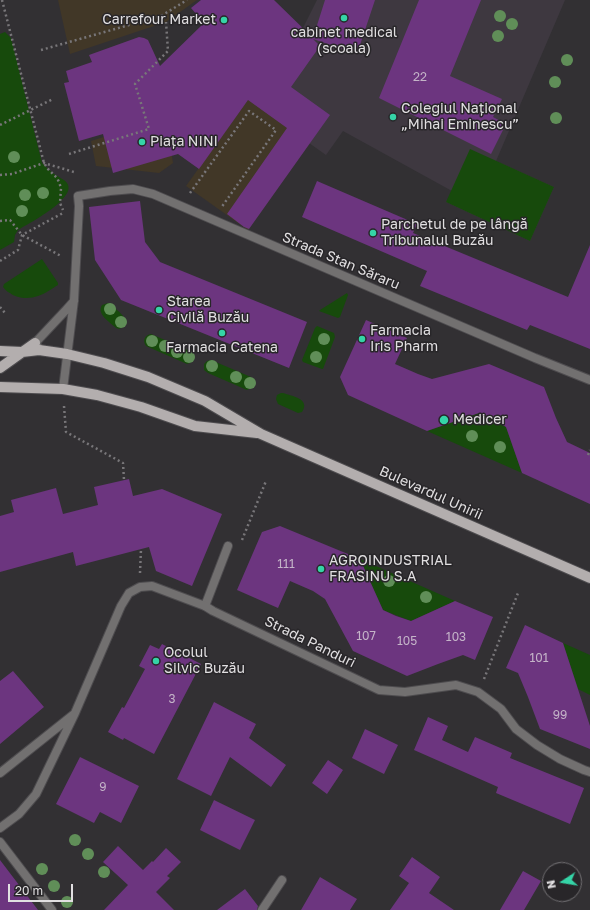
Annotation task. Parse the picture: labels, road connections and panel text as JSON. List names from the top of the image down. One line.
{"streets":{"main road":["Bulevardul Unirii"],"street":["Strada Stan Săraru","Strada Panduri"]},"places":["cabinet medical (scoala)","Carrefour Market","Colegiul Național „Mihai Eminescu”","Piața NINI","Parchetul de pe lângă Tribunalul Buzău","Starea Civilă Buzău","Farmacia Catena","Farmacia Iris Pharm","Medicer","AGROINDUSTRIAL FRASINU S.A","Ocolul Silvic Buzău"],"house_numbers":["22","111","107","103","105","101","3","99","9"],"scale_bar":"20 m","north":"left"}
